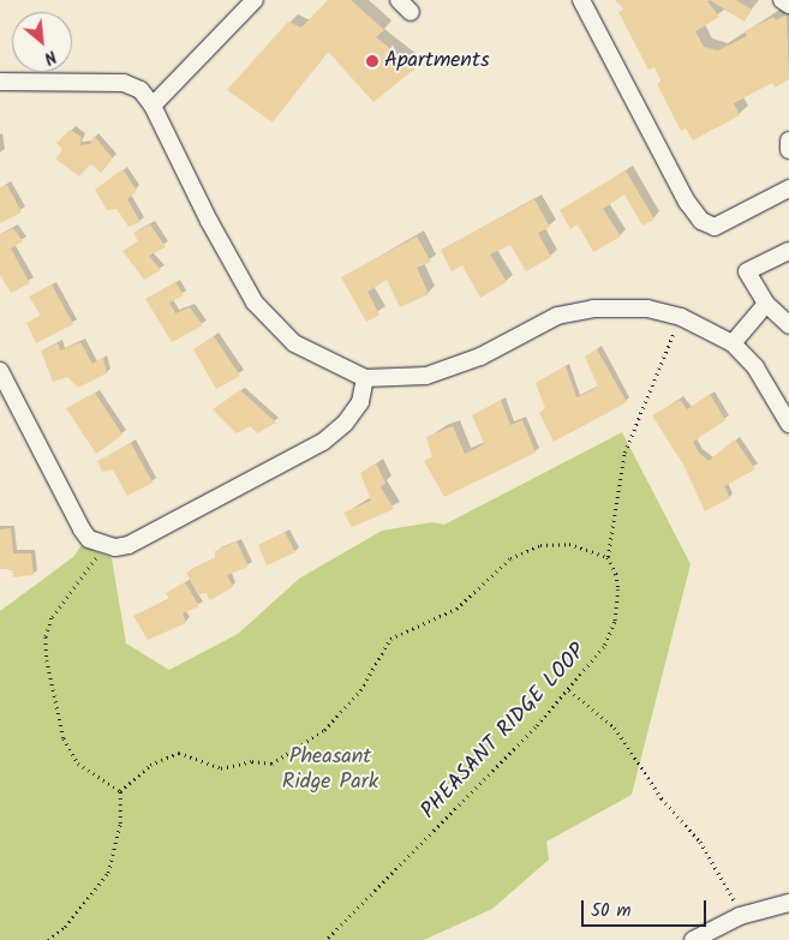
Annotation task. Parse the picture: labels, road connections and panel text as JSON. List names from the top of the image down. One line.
{"streets":{"path":["PHEASANT RIDGE LOOP"]},"parks":["Pheasant Ridge Park"],"places":["Apartments"],"scale_bar":"50 m","north":"bottom right"}
